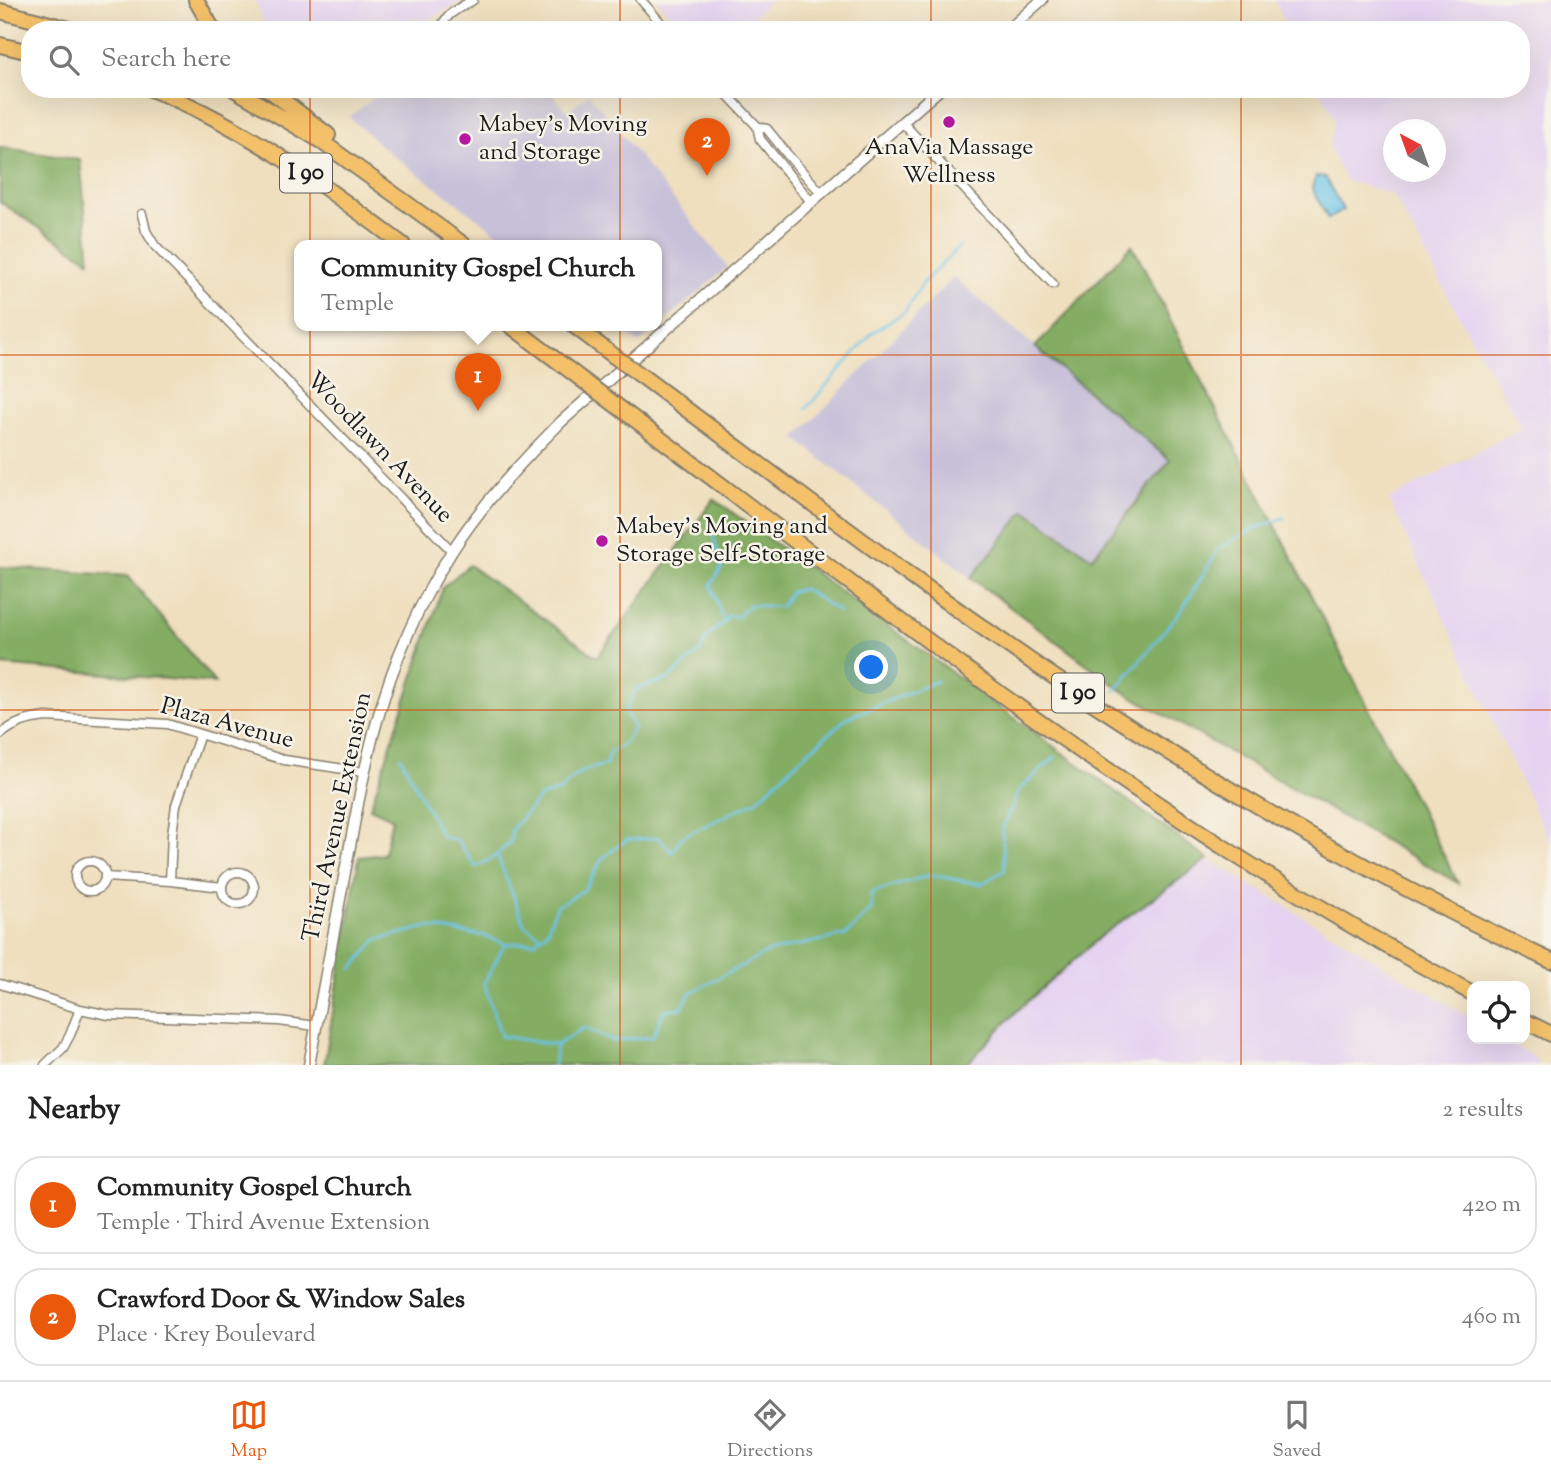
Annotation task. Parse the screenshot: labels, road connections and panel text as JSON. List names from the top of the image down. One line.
{"streets":{"highway":["I 90"],"street":["Woodlawn Avenue","Plaza Avenue","Third Avenue Extension"]},"crossings":[["Woodlawn Avenue","Third Avenue Extension"],["Plaza Avenue","Third Avenue Extension"]],"places":["AnaVia Massage Wellness","Mabey's Moving and Storage","Mabey's Moving and Storage Self-Storage"],"north":"top left","page":{"search":"Search here","pins":["2","1"],"popup":["Community Gospel Church","Temple"],"heading":["Nearby","2 results"],"list":[{"mark":"1","name":"Community Gospel Church","note":"Temple · Third Avenue Extension","value":"420 m"},{"mark":"2","name":"Crawford Door & Window Sales","note":"Place · Krey Boulevard","value":"460 m"}],"nav":["Map","Directions","Saved"]}}
